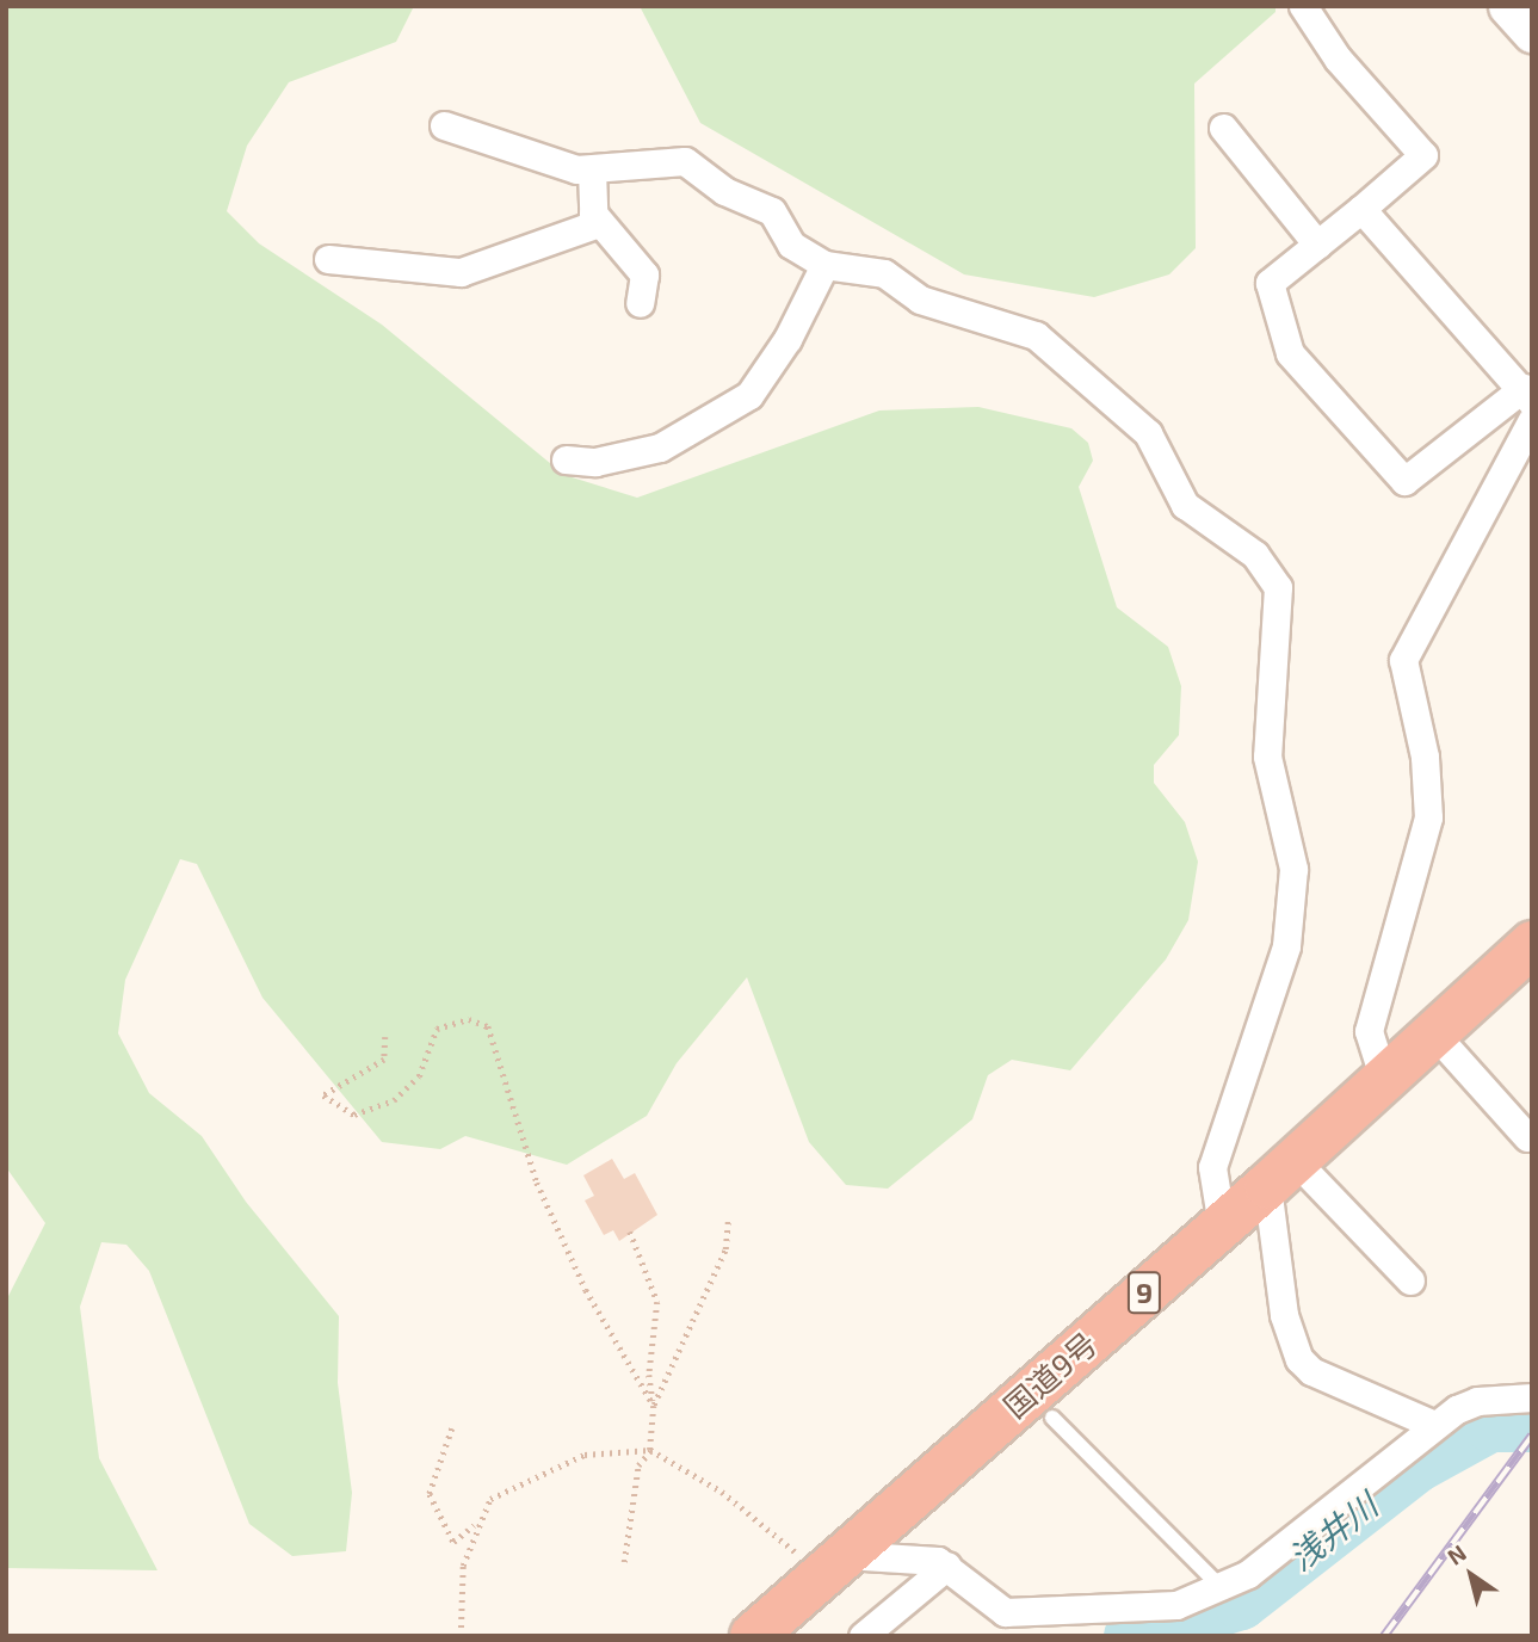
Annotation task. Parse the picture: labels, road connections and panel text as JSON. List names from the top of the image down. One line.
{"streets":{"highway":["9","国道9号"]},"water":["浅井川"],"north":"top left"}
